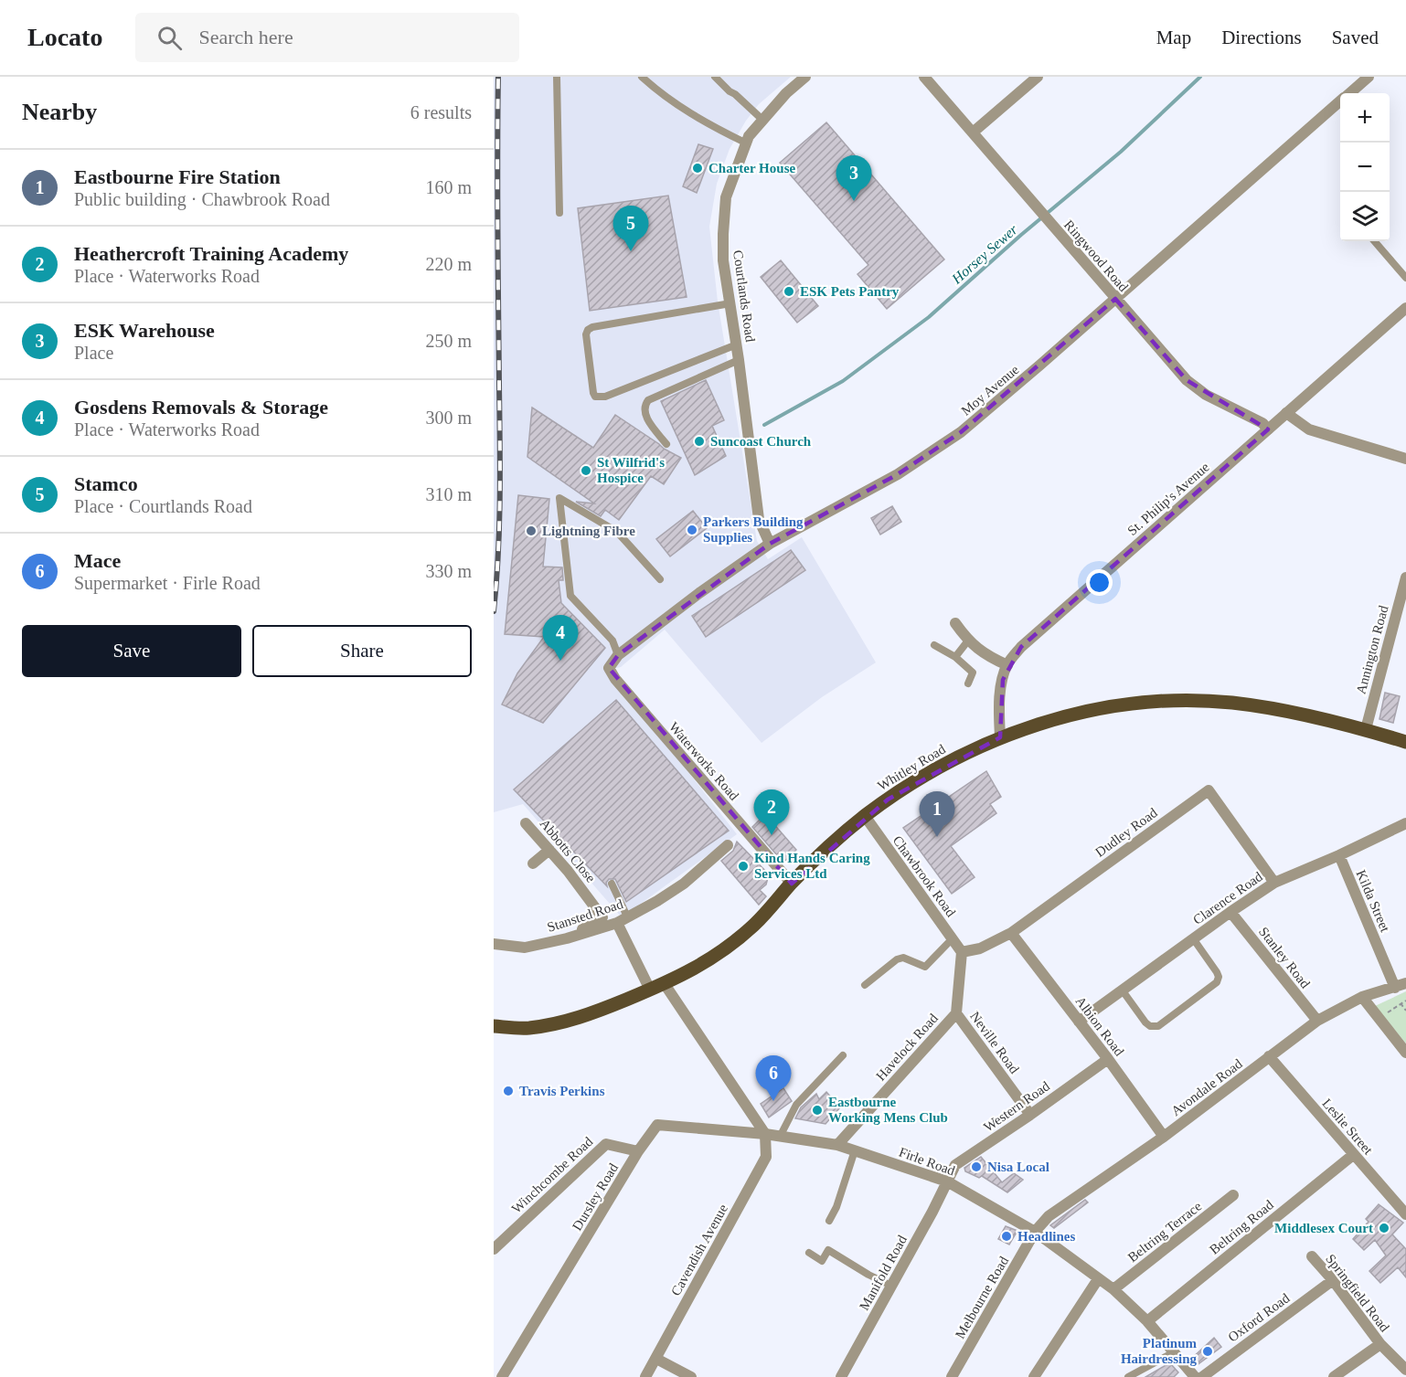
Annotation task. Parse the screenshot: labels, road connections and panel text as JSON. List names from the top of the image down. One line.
{"streets":{"main road":["Whitley Road"],"street":["Ringwood Road","Courtlands Road","Moy Avenue","St. Philip's Avenue","Annington Road","Waterworks Road","Dudley Road","Abbotts Close","Chawbrook Road","Clarence Road","Kilda Street","Stansted Road","Stanley Road","Albion Road","Neville Road","Havelock Road","Avondale Road","Western Road","Leslie Street","Firle Road","Winchcombe Road","Dursley Road","Beltring Road","Beltring Terrace","Cavendish Avenue","Manifold Road","Springfield Road","Melbourne Road","Oxford Road"]},"crossings":[["Ringwood Road","Moy Avenue"],["Ringwood Road","St. Philip's Avenue"],["Courtlands Road","Moy Avenue"],["Moy Avenue","Waterworks Road"],["St. Philip's Avenue","Whitley Road"],["Annington Road","Whitley Road"],["Waterworks Road","Whitley Road"],["Whitley Road","Chawbrook Road"],["Dudley Road","Chawbrook Road"],["Dudley Road","Clarence Road"],["Dudley Road","Albion Road"],["Dudley Road","Havelock Road"],["Abbotts Close","Stansted Road"],["Chawbrook Road","Havelock Road"],["Clarence Road","Kilda Street"],["Clarence Road","Stanley Road"],["Clarence Road","Albion Road"],["Kilda Street","Avondale Road"],["Stanley Road","Avondale Road"],["Albion Road","Avondale Road"],["Albion Road","Western Road"],["Neville Road","Havelock Road"],["Neville Road","Western Road"],["Havelock Road","Firle Road"],["Avondale Road","Leslie Street"],["Avondale Road","Firle Road"],["Avondale Road","Melbourne Road"],["Western Road","Firle Road"],["Western Road","Manifold Road"],["Leslie Street","Beltring Road"],["Firle Road","Dursley Road"],["Firle Road","Beltring Road"],["Firle Road","Beltring Terrace"],["Firle Road","Cavendish Avenue"],["Firle Road","Manifold Road"],["Firle Road","Melbourne Road"],["Winchcombe Road","Dursley Road"],["Dursley Road","Cavendish Avenue"],["Springfield Road","Oxford Road"]],"water":["Horsey Sewer"],"places":["Charter House","ESK Pets Pantry","Suncoast Church","St Wilfrid's Hospice","Parkers Building Supplies","Lightning Fibre","Kind Hands Caring Services Ltd","Travis Perkins","Eastbourne Working Mens Club","Nisa Local","Middlesex Court","Headlines","Platinum Hairdressing"],"page":{"header":"Locato","search":"Search here","nav":["Map","Directions","Saved"],"heading":["Nearby","6 results"],"map_buttons":["+","−"],"list":[{"mark":"1","name":"Eastbourne Fire Station","note":"Public building · Chawbrook Road","value":"160 m"},{"mark":"2","name":"Heathercroft Training Academy","note":"Place · Waterworks Road","value":"220 m"},{"mark":"3","name":"ESK Warehouse","note":"Place","value":"250 m"},{"mark":"4","name":"Gosdens Removals & Storage","note":"Place · Waterworks Road","value":"300 m"},{"mark":"5","name":"Stamco","note":"Place · Courtlands Road","value":"310 m"},{"mark":"6","name":"Mace","note":"Supermarket · Firle Road","value":"330 m"}],"pins":["3","5","4","2","1","6"],"buttons":["Save","Share"]}}
